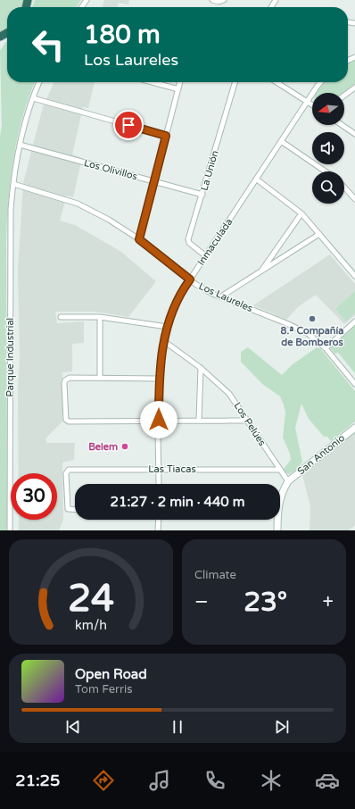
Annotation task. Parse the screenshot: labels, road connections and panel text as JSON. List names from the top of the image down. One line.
{"streets":{"main road":["San Antonio"],"street":["Los Olivillos","La Unión","Inmaculada","Los Laureles","Parque Industrial","Los Pelúes","Las Tiacas"]},"crossings":[["Los Olivillos","La Unión"],["Los Olivillos","Parque Industrial"],["La Unión","Inmaculada"],["Inmaculada","Los Laureles"],["Inmaculada","Los Pelúes"],["Inmaculada","Las Tiacas"],["Los Laureles","Parque Industrial"],["Los Pelúes","San Antonio"],["Los Pelúes","Las Tiacas"]],"places":["8.ª Compañía de Bomberos","Belem"],"north":"left","page":{"turn":["180 m","Los Laureles"],"limit":"30","trip":"21:27 · 2 min · 440 m","tile":"Climate","heat":["−","23°","+"],"song":["Open Road","Tom Ferris"],"tabs":"21:25","gauge":["24","km/h"]}}
